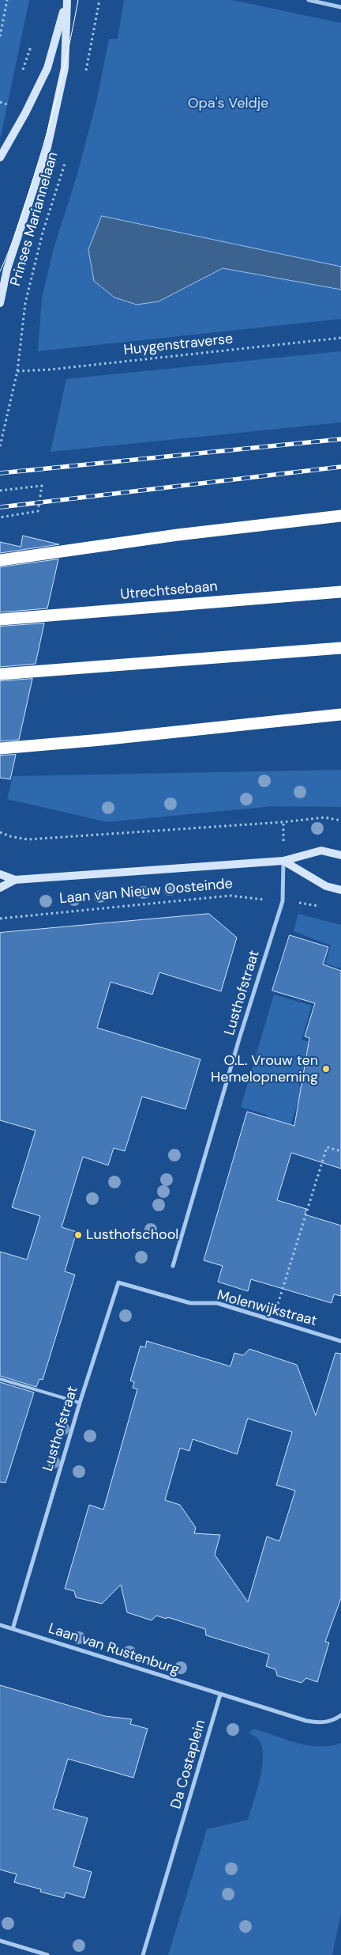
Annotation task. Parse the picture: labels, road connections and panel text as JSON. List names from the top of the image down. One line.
{"streets":{"highway":["Utrechtsebaan"],"street":["Prinses Mariannelaan","Laan van Nieuw Oosteinde","Lusthofstraat","Molenwijkstraat","Laan van Rustenburg","Da Costaplein"],"path":["Huygenstraverse"]},"crossings":[["Prinses Mariannelaan","Huygenstraverse"],["Laan van Nieuw Oosteinde","Lusthofstraat"],["Lusthofstraat","Molenwijkstraat"],["Lusthofstraat","Laan van Rustenburg"],["Laan van Rustenburg","Da Costaplein"]],"parks":["Opa's Veldje"],"places":["O.L. Vrouw ten Hemelopneming","Lusthofschool"]}
